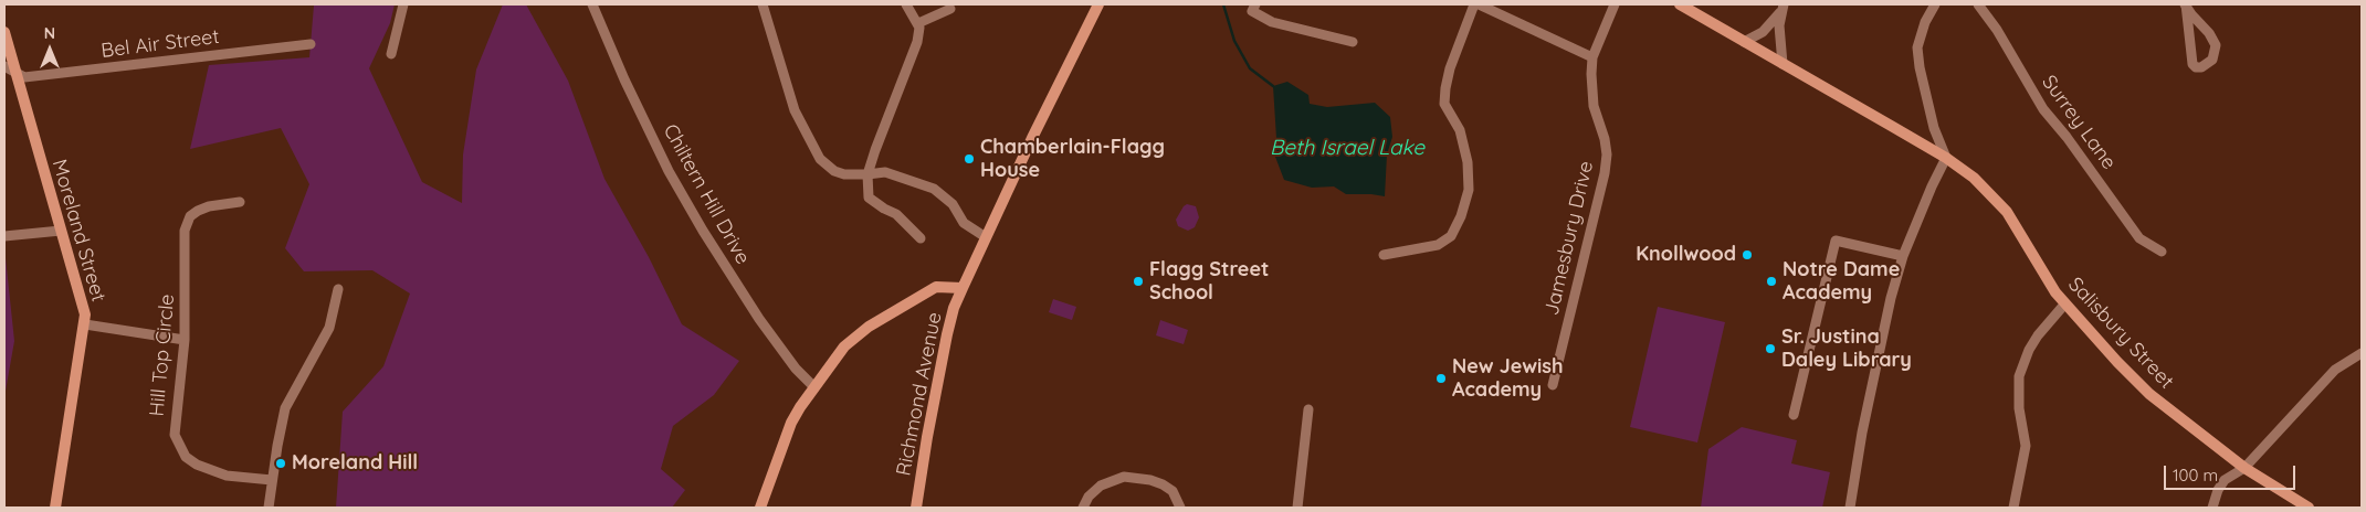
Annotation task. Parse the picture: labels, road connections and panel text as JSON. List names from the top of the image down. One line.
{"streets":{"street":["Bel Air Street","Surrey Lane","Chiltern Hill Drive","Moreland Street","Jamesbury Drive","Salisbury Street","Hill Top Circle","Richmond Avenue"]},"crossings":[["Bel Air Street","Moreland Street"]],"water":["Beth Israel Lake"],"places":["Chamberlain-Flagg House","Knollwood","Flagg Street School","Notre Dame Academy","Sr. Justina Daley Library","New Jewish Academy","Moreland Hill"],"scale_bar":"100 m","north":"top"}
